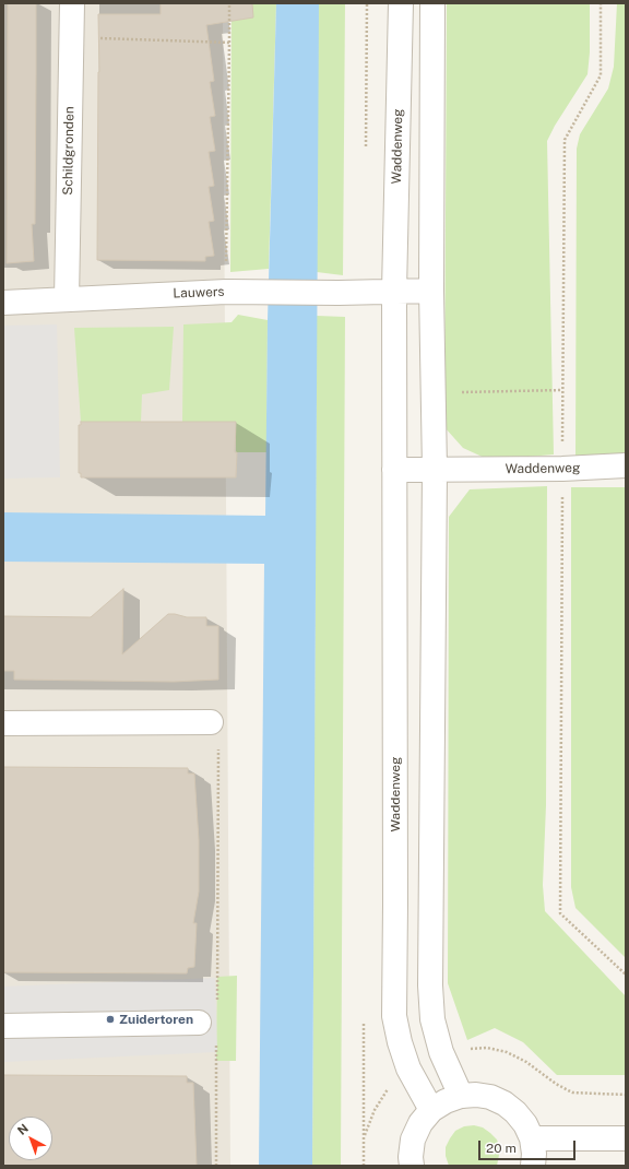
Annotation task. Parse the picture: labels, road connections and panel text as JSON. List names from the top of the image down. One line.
{"streets":{"street":["Waddenweg","Schildgronden","Lauwers"]},"crossings":[["Waddenweg","Lauwers"],["Schildgronden","Lauwers"]],"places":["Zuidertoren"],"scale_bar":"20 m","north":"top left"}
